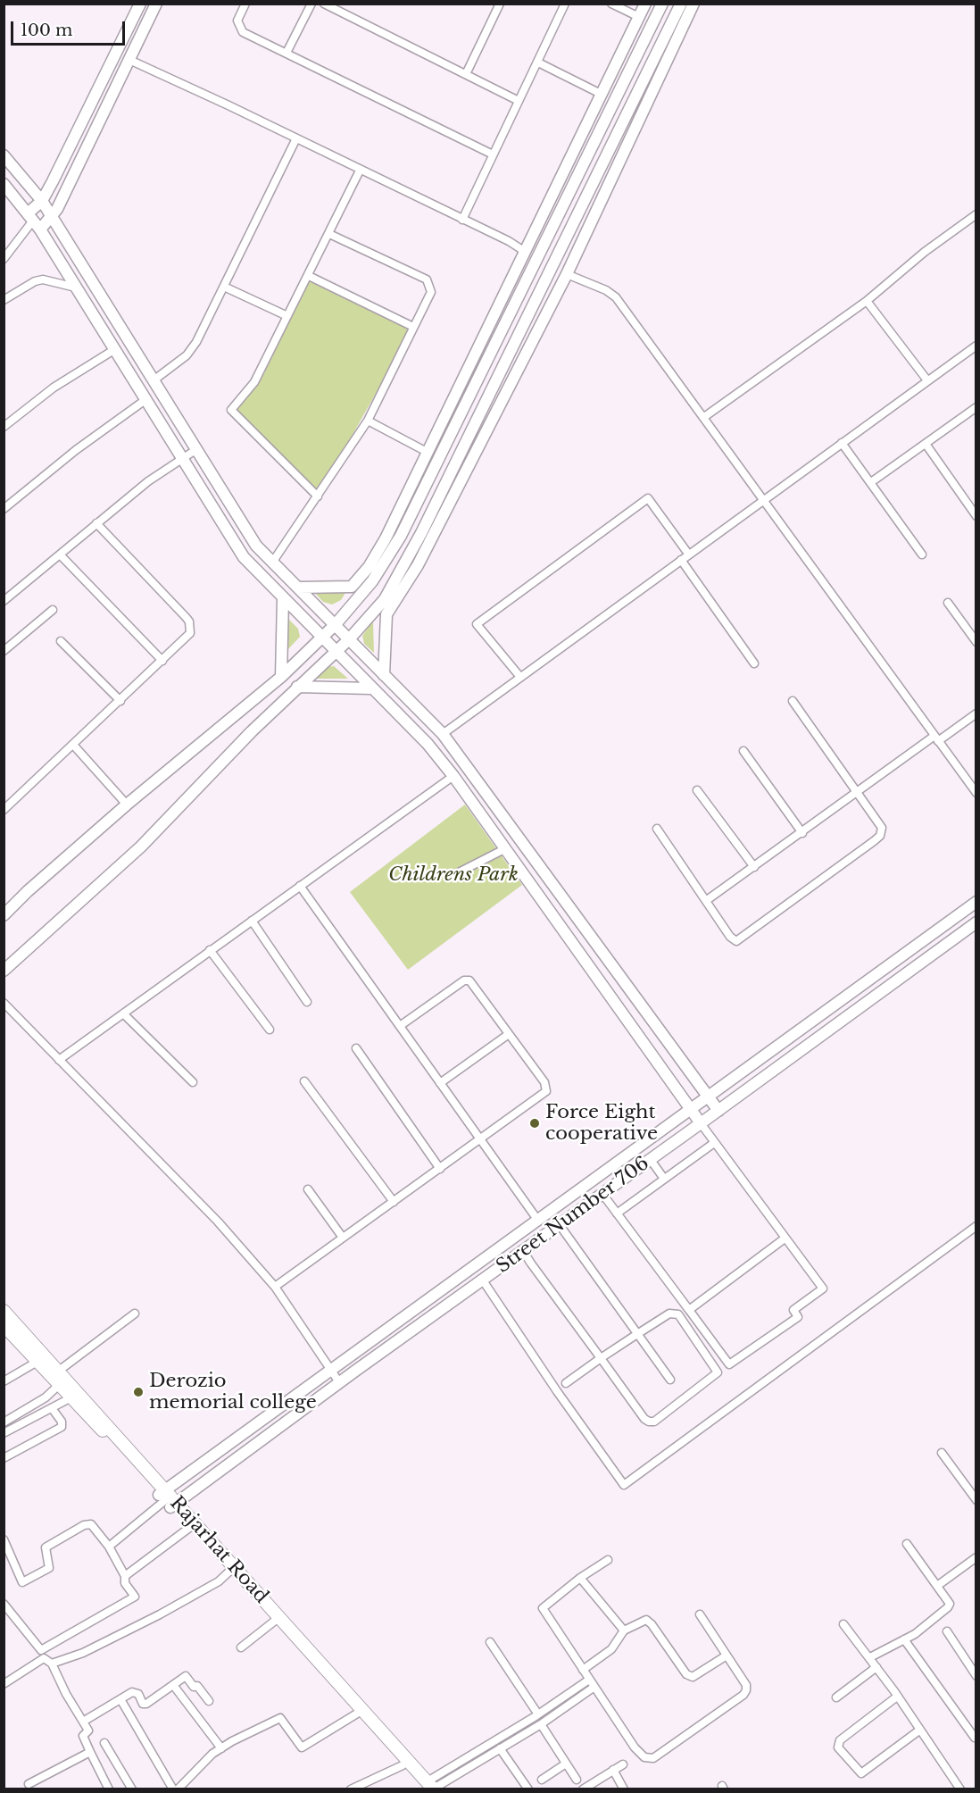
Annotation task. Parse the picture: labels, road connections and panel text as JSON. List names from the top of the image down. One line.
{"streets":{"main road":["Rajarhat Road"],"street":["Street Number 706"]},"crossings":[["Street Number 706","Rajarhat Road"]],"parks":["Childrens Park"],"places":["Force Eight cooperative","Derozio memorial college"],"scale_bar":"100 m"}
